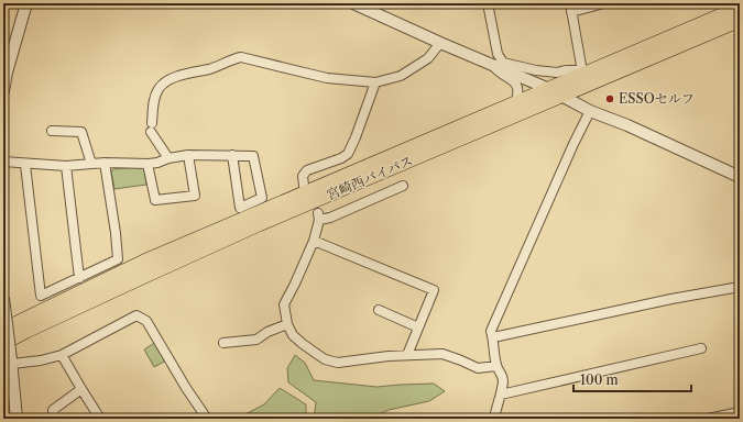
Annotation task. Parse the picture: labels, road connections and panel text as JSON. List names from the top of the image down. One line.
{"streets":{"highway":["宮崎西バイパス"]},"places":["ESSOセルフ"],"scale_bar":"100 m"}
